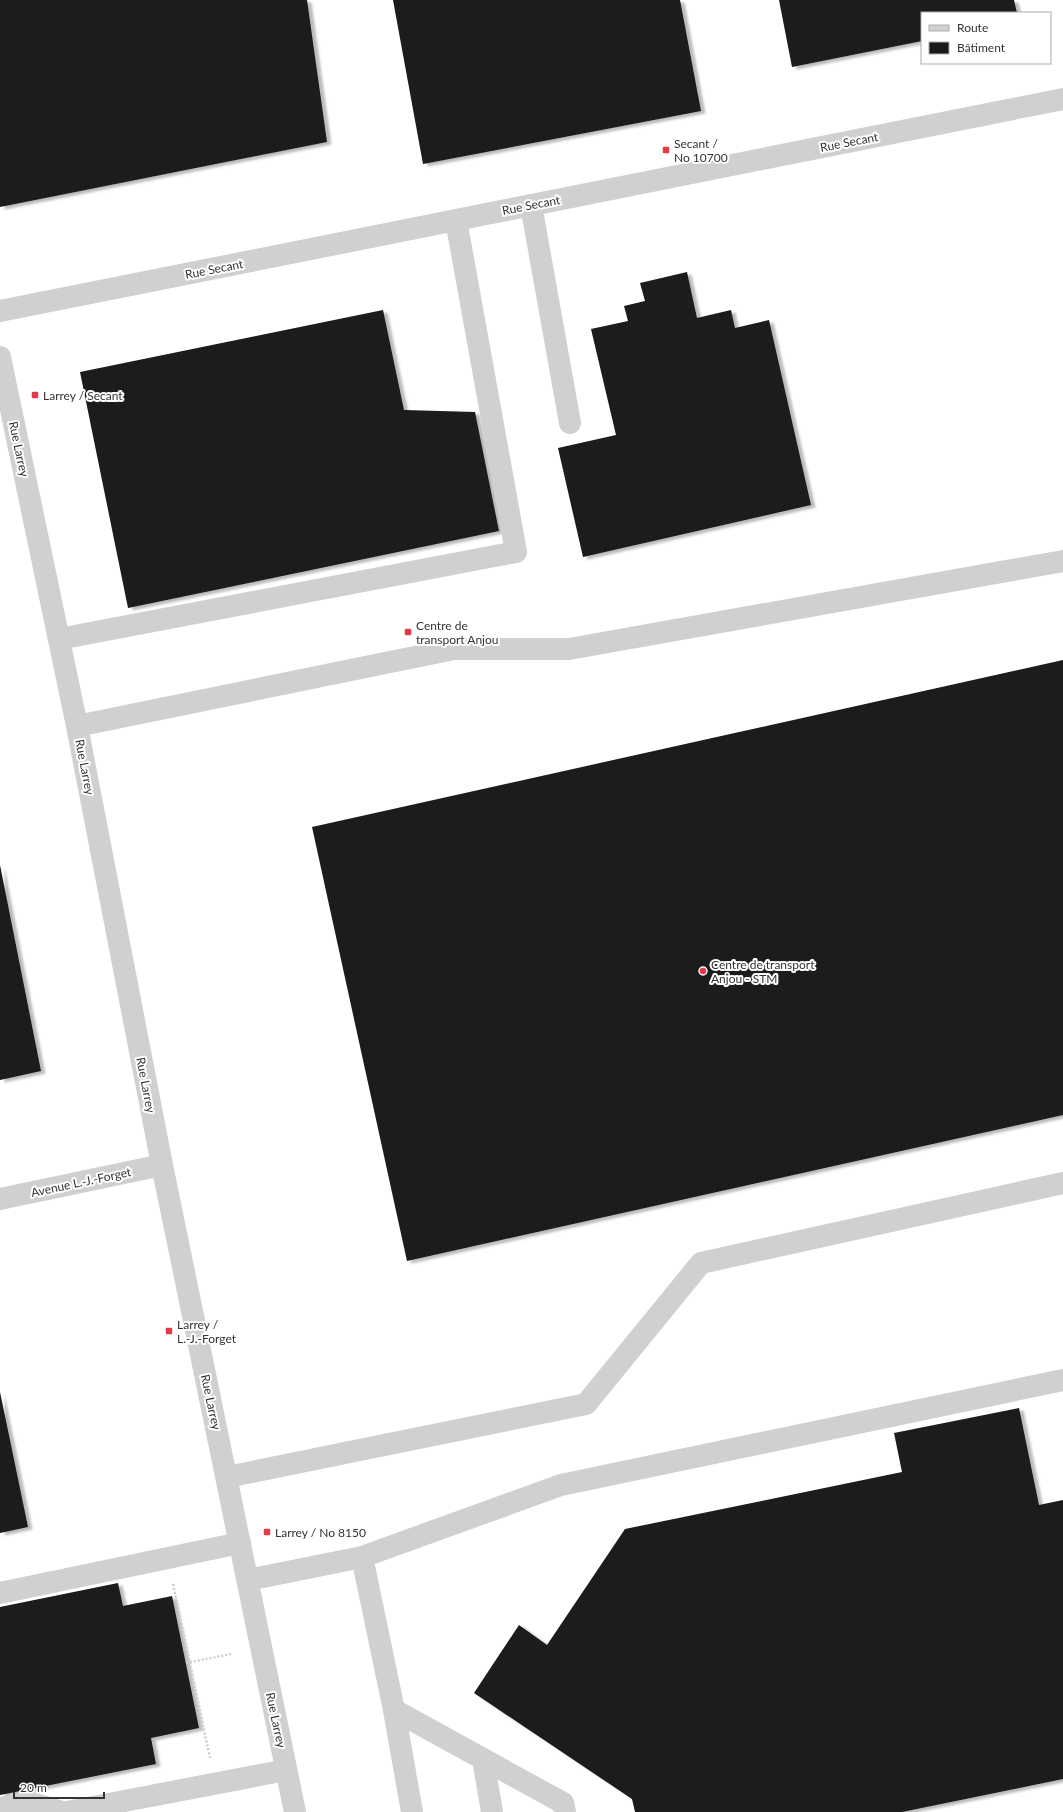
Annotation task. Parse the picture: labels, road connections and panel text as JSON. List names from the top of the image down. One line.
{"streets":{"street":["Rue Secant","Rue Larrey","Avenue L.-J.-Forget"]},"crossings":[["Rue Larrey","Avenue L.-J.-Forget"]],"places":{"transit":["Secant / No 10700","Larrey / Secant","Centre de transport Anjou","Larrey / L.-J.-Forget","Larrey / No 8150"],"other":["Centre de transport Anjou - STM"]},"legend":["Route","Bâtiment"],"scale_bar":"20 m"}
